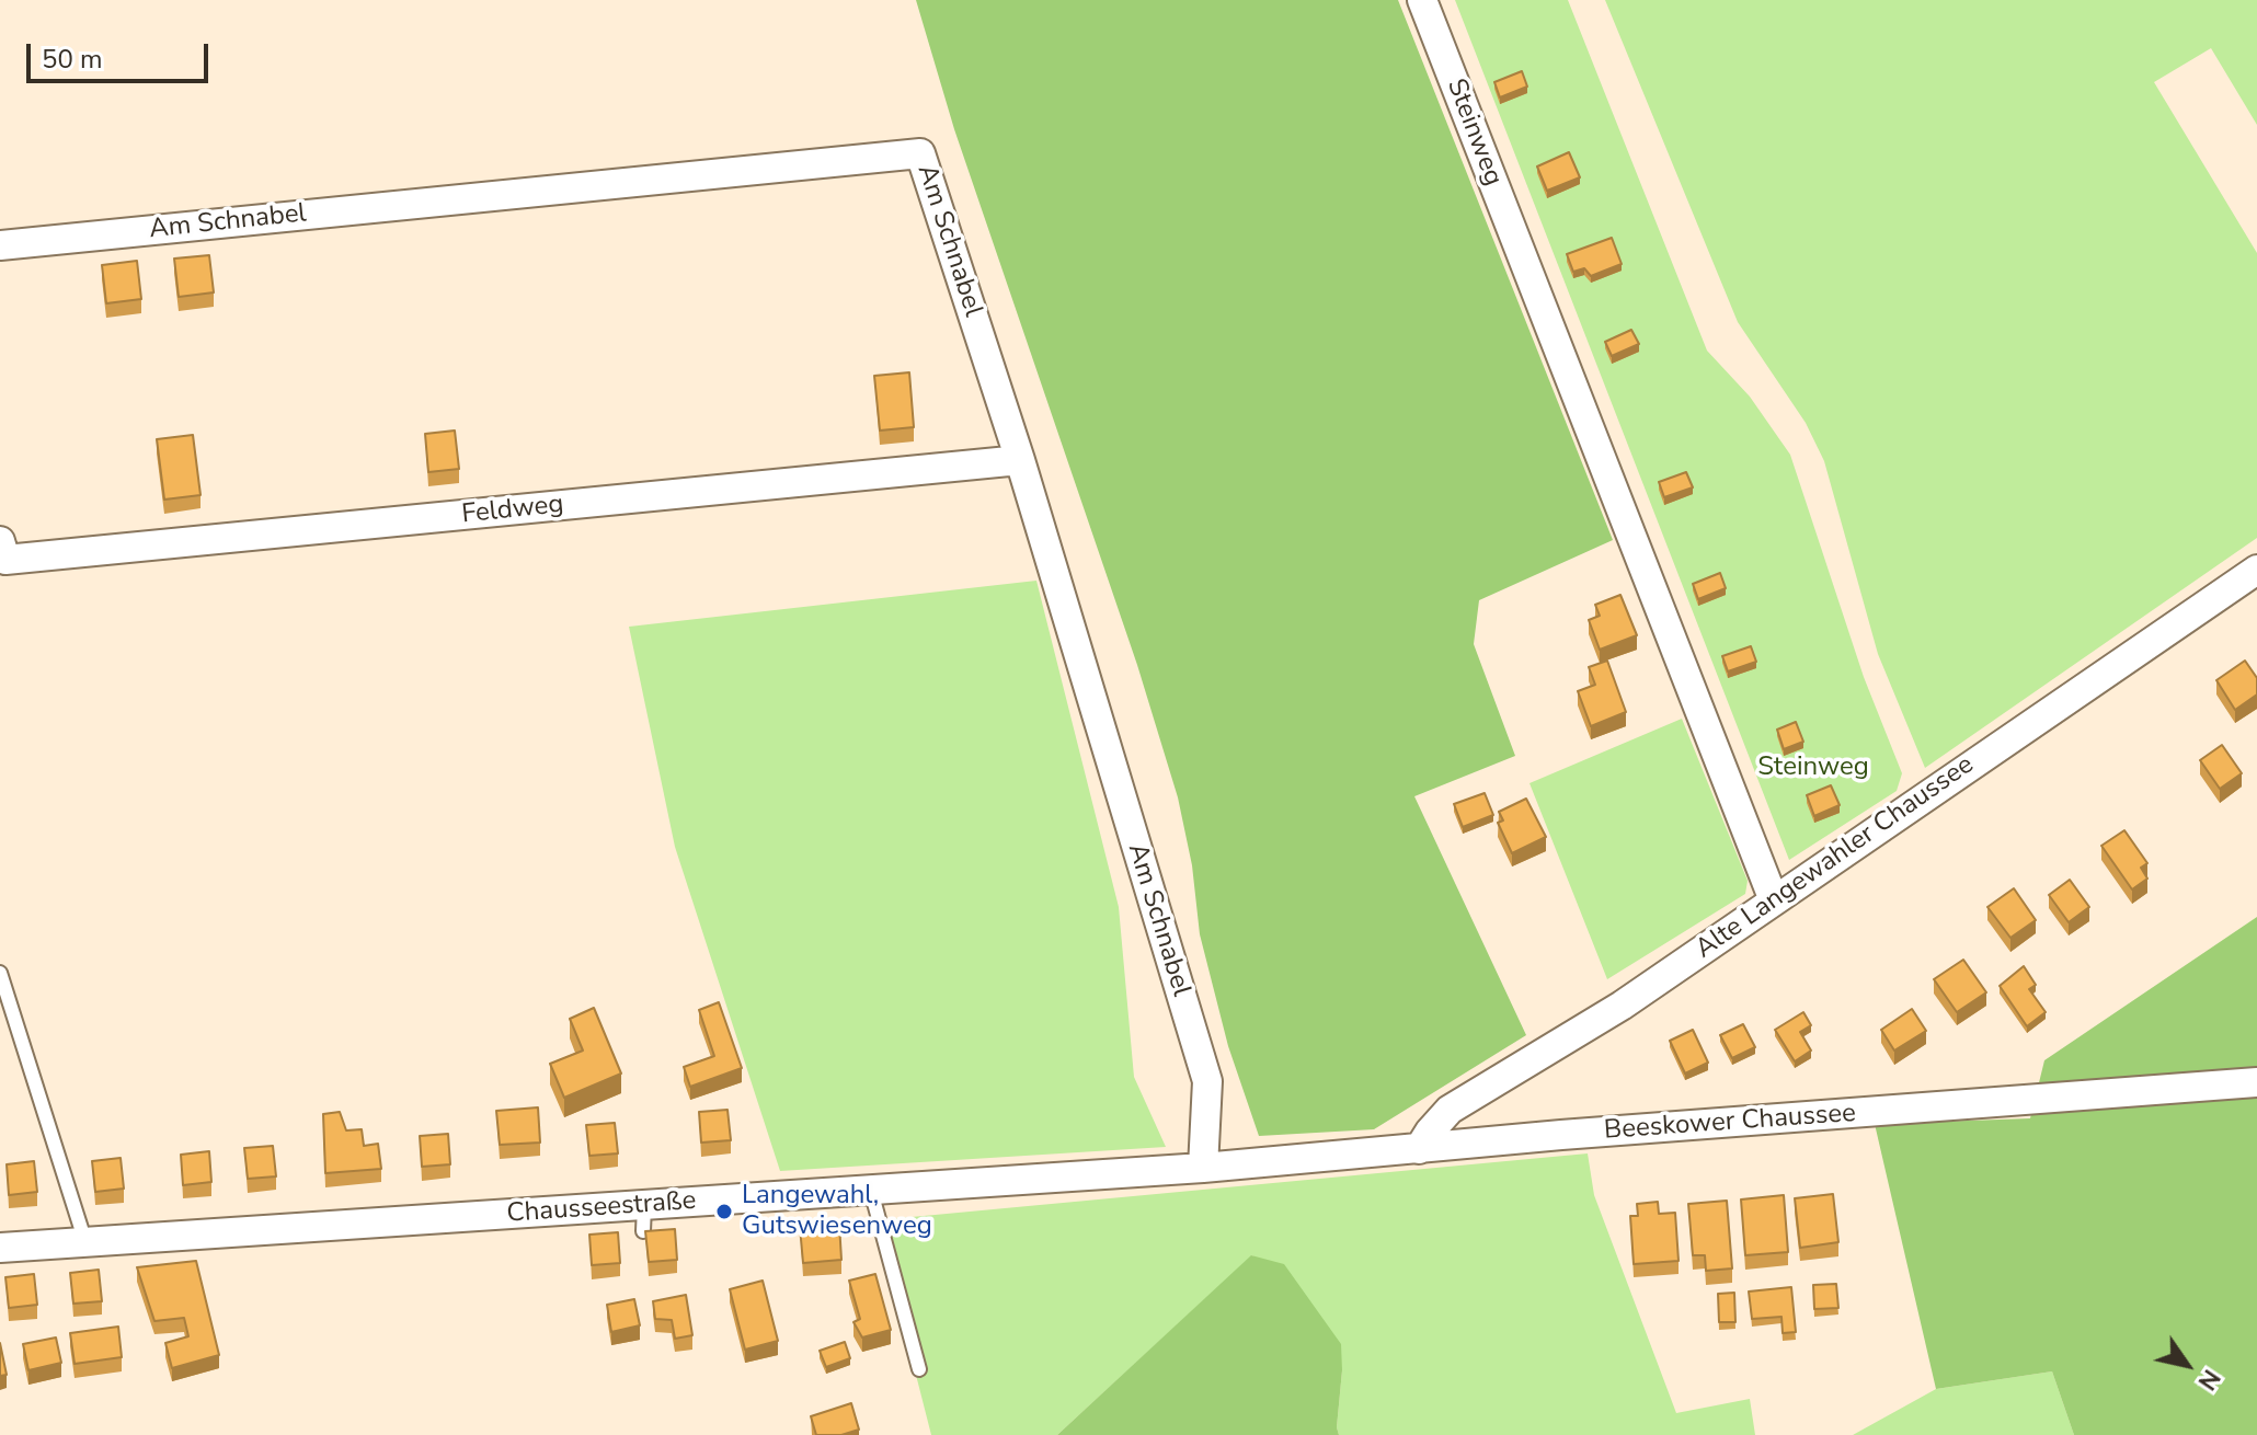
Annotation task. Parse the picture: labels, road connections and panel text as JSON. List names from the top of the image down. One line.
{"streets":{"street":["Steinweg","Am Schnabel","Feldweg","Alte Langewahler Chaussee","Beeskower Chaussee","Chausseestraße"]},"crossings":[["Steinweg","Alte Langewahler Chaussee"],["Am Schnabel","Feldweg"],["Am Schnabel","Beeskower Chaussee"],["Am Schnabel","Chausseestraße"],["Alte Langewahler Chaussee","Beeskower Chaussee"],["Beeskower Chaussee","Chausseestraße"]],"parks":["Steinweg"],"places":["Langewahl, Gutswiesenweg"],"scale_bar":"50 m","north":"bottom right"}
